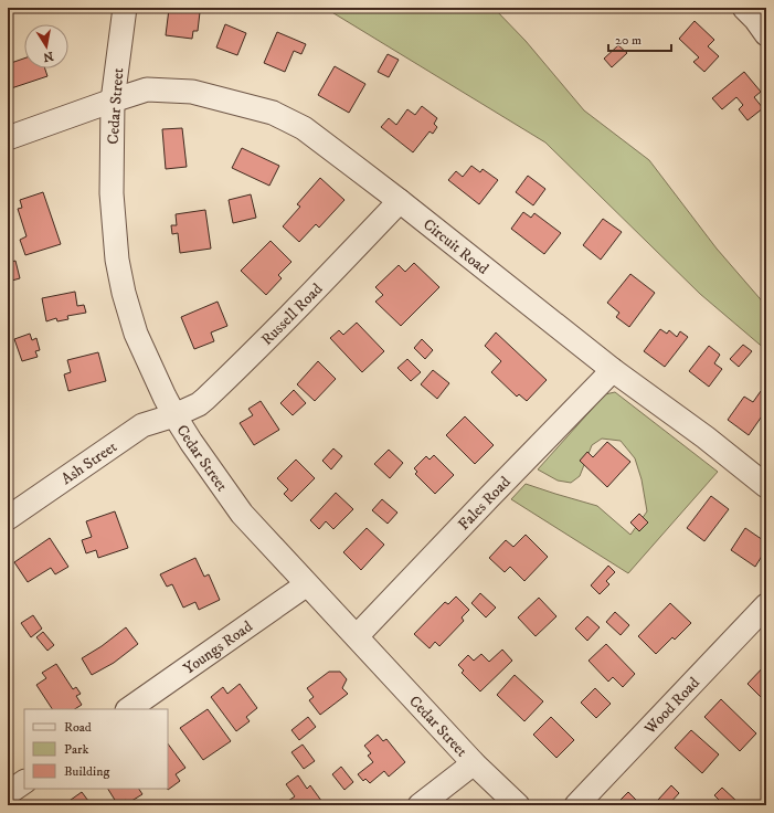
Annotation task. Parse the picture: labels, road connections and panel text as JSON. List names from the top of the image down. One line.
{"streets":{"street":["Cedar Street","Circuit Road","Russell Road","Ash Street","Fales Road","Youngs Road","Wood Road"]},"crossings":[["Cedar Street","Circuit Road"],["Cedar Street","Russell Road"],["Cedar Street","Ash Street"],["Cedar Street","Fales Road"],["Cedar Street","Youngs Road"],["Circuit Road","Russell Road"],["Circuit Road","Fales Road"],["Russell Road","Ash Street"]],"legend":["Road","Park","Building"],"scale_bar":"20 m","north":"bottom"}
